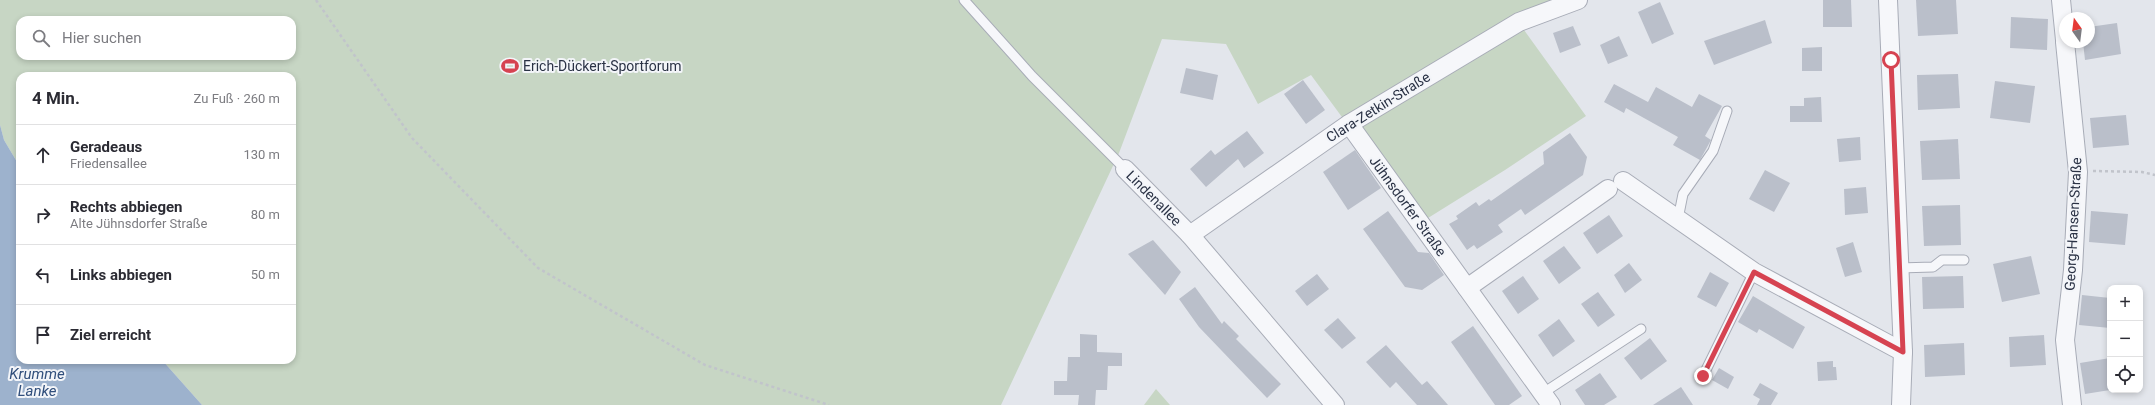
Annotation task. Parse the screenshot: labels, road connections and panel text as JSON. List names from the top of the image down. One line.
{"streets":{"street":["Clara-Zetkin-Straße","Lindenallee","Jühnsdorfer Straße","Georg-Hansen-Straße"]},"crossings":[["Clara-Zetkin-Straße","Lindenallee"],["Clara-Zetkin-Straße","Jühnsdorfer Straße"]],"water":["Krumme Lanke"],"places":{"sports":["Erich-Dückert-Sportforum"]},"north":"top","page":{"search":"Hier suchen","heading":["4 Min.","Zu Fuß · 260 m"],"list":[["Geradeaus","Friedensallee","130 m"],["Rechts abbiegen","Alte Jühnsdorfer Straße","80 m"],["Links abbiegen","50 m"],"Ziel erreicht"],"map_buttons":["+","−"]}}
